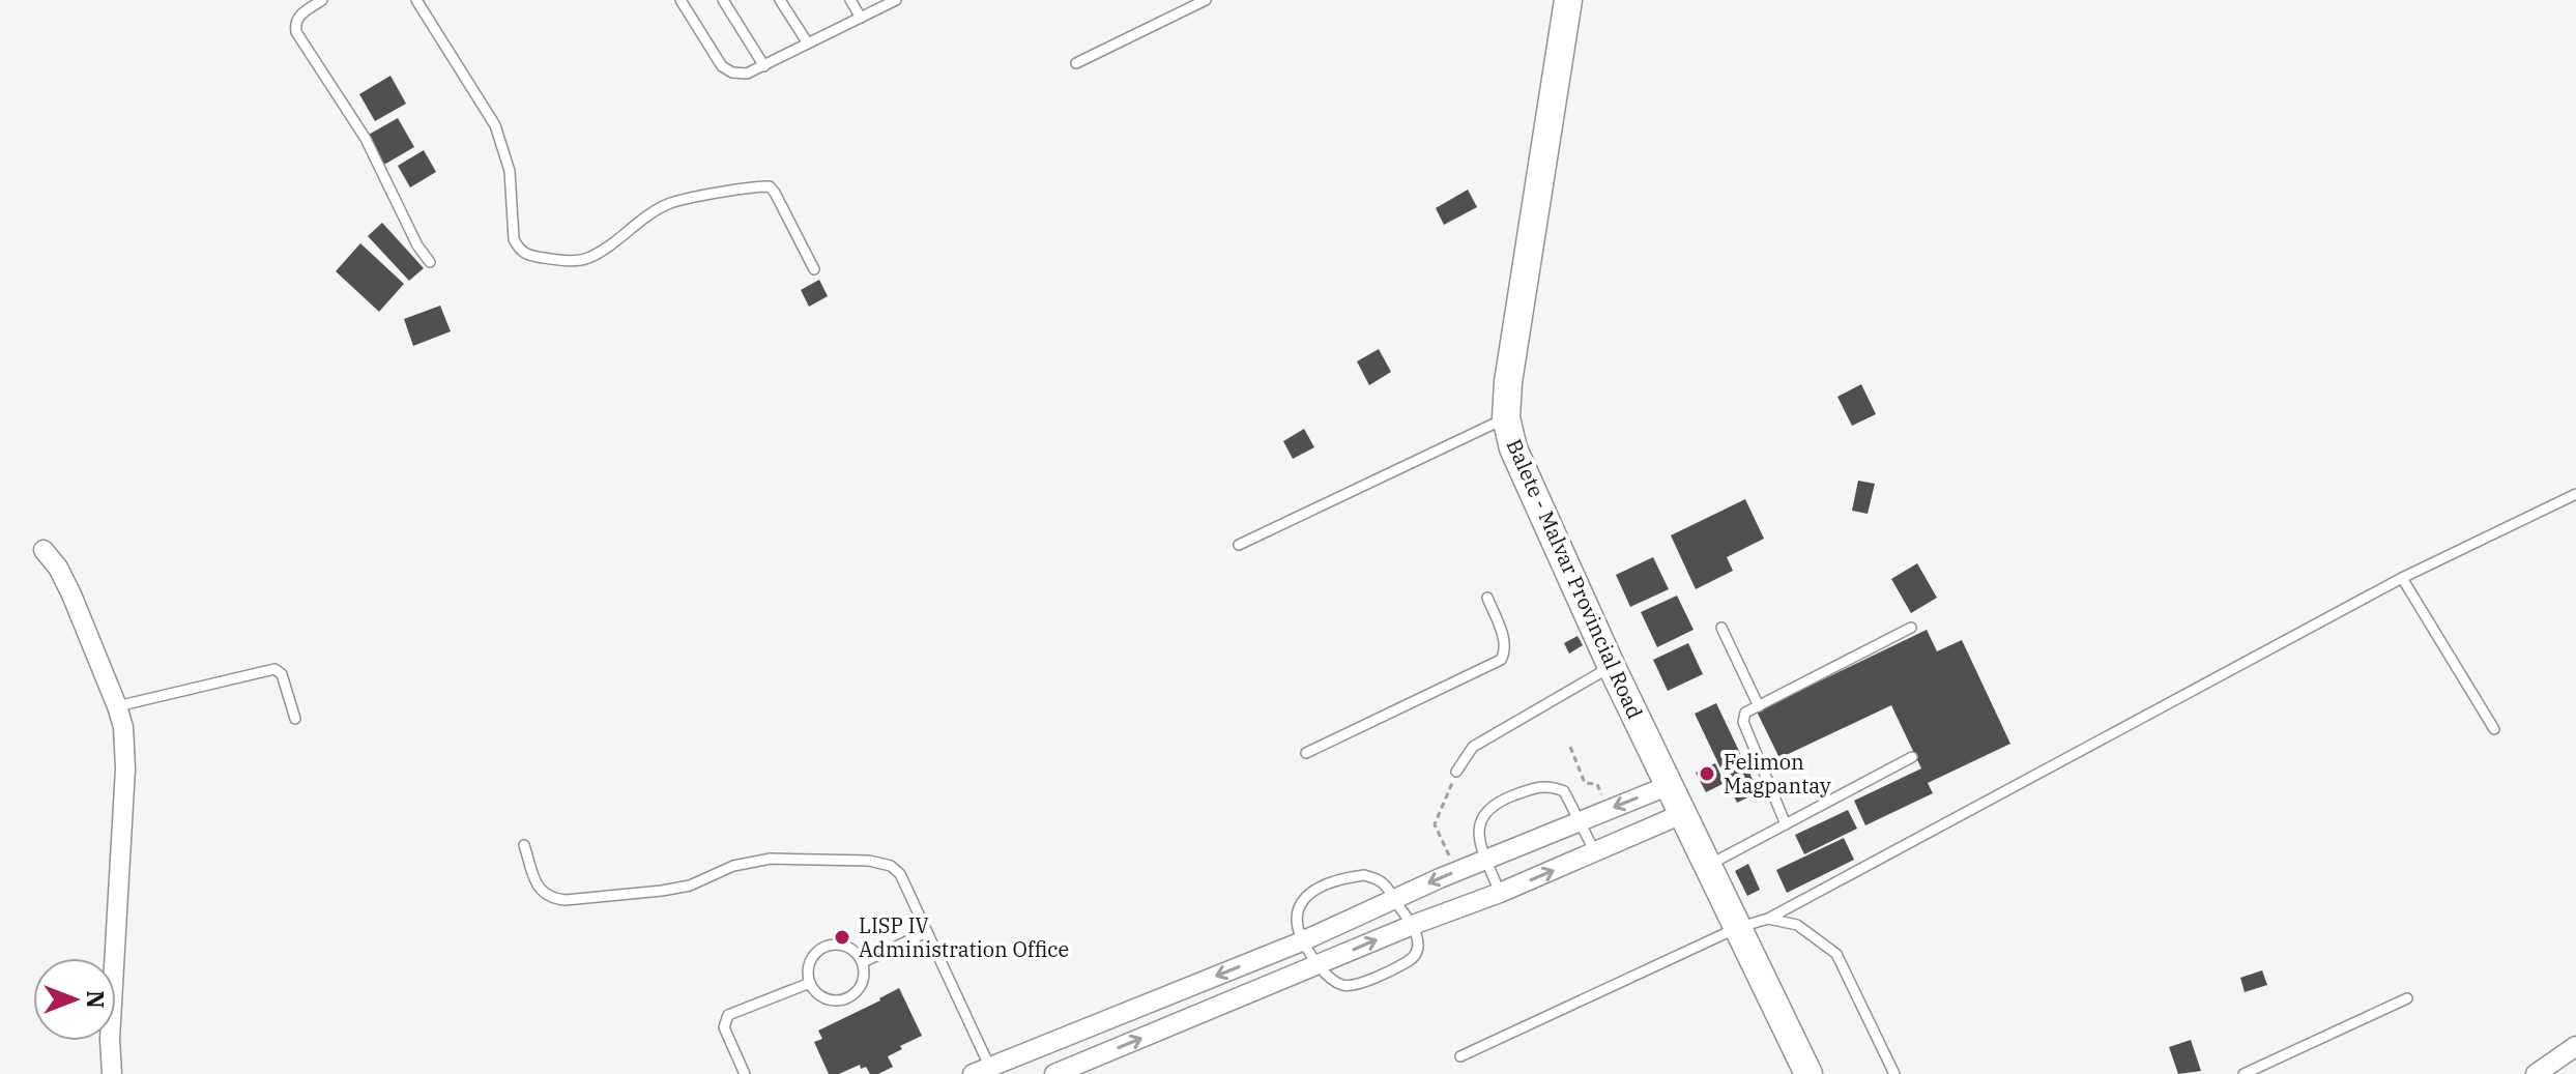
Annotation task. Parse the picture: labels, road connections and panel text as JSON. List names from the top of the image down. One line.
{"streets":{"main road":["Balete - Malvar Provincial Road"]},"places":["Felimon Magpantay","LISP IV Administration Office"],"north":"right"}
